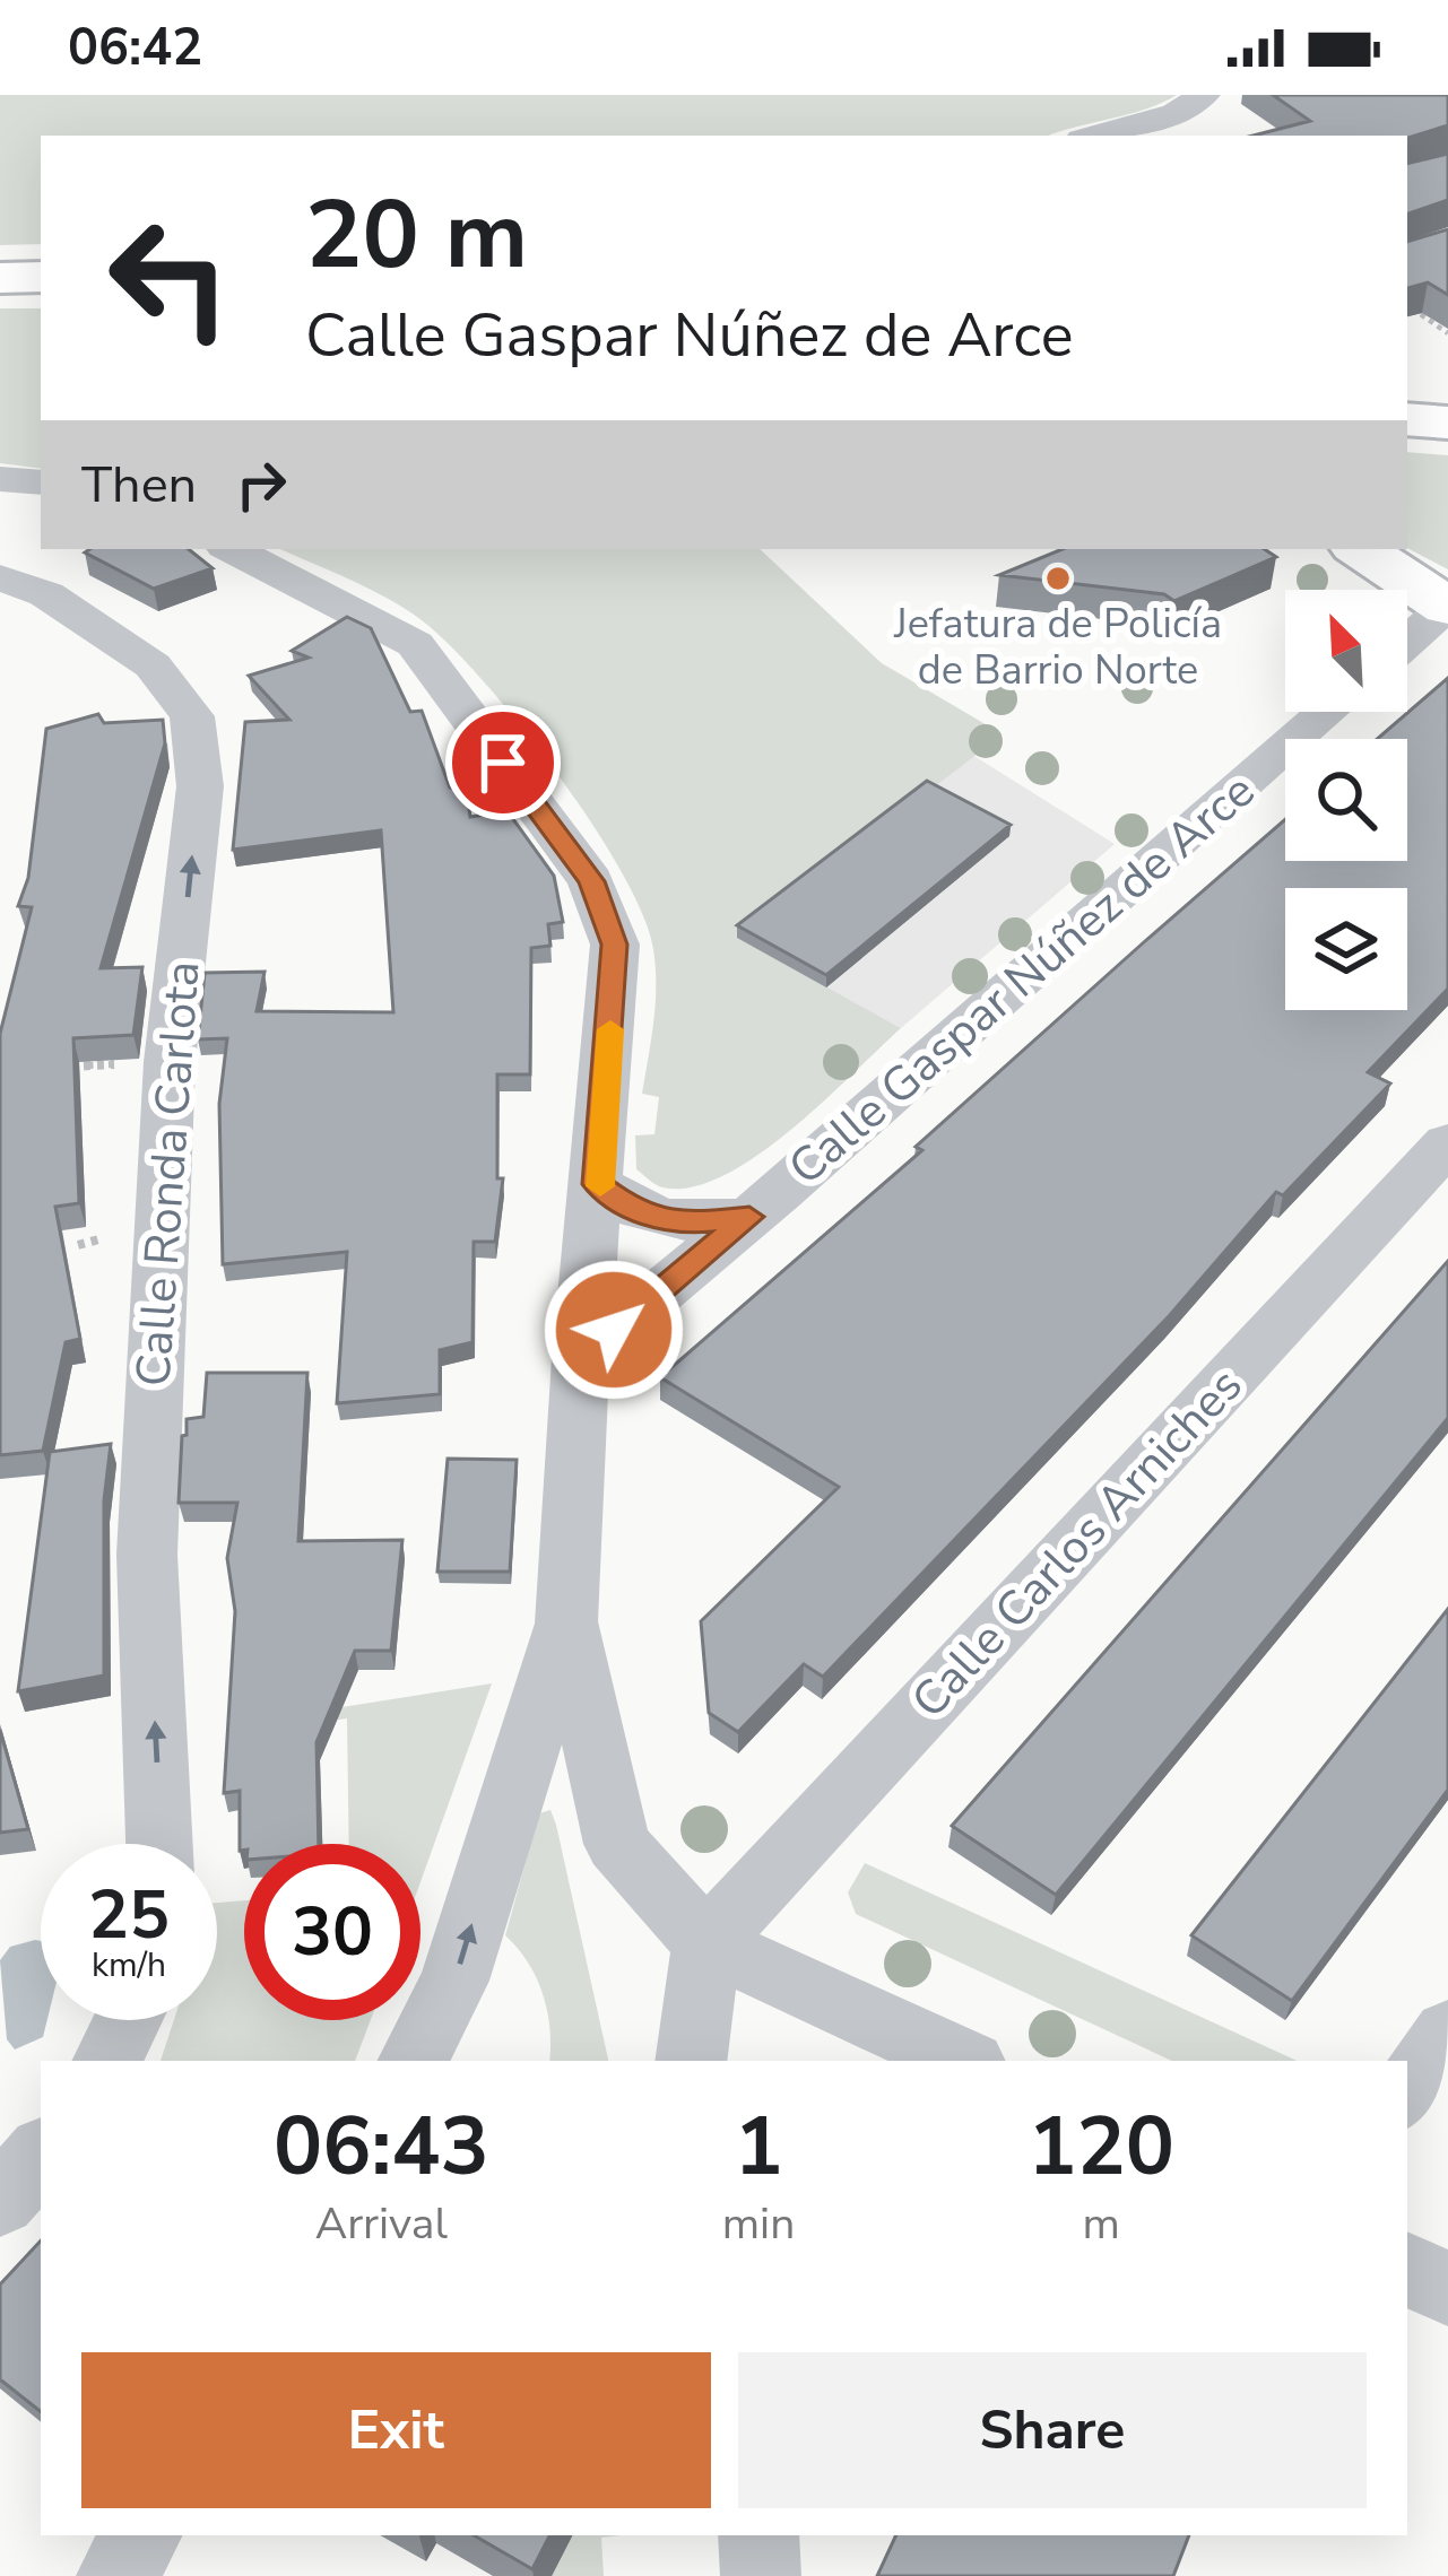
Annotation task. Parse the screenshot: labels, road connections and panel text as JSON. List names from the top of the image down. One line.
{"streets":{"street":["Calle Gaspar Núñez de Arce","Calle Ronda Carlota","Calle Carlos Arniches"]},"places":["Jefatura de Policía de Barrio Norte"],"north":"top left","page":{"status":"06:42","turn":["20 m","Calle Gaspar Núñez de Arce"],"then":"Then","speed":"25 km/h","limit":"30","eta":["06:43","Arrival","1","min","120","m"],"buttons":["Exit","Share"]}}
